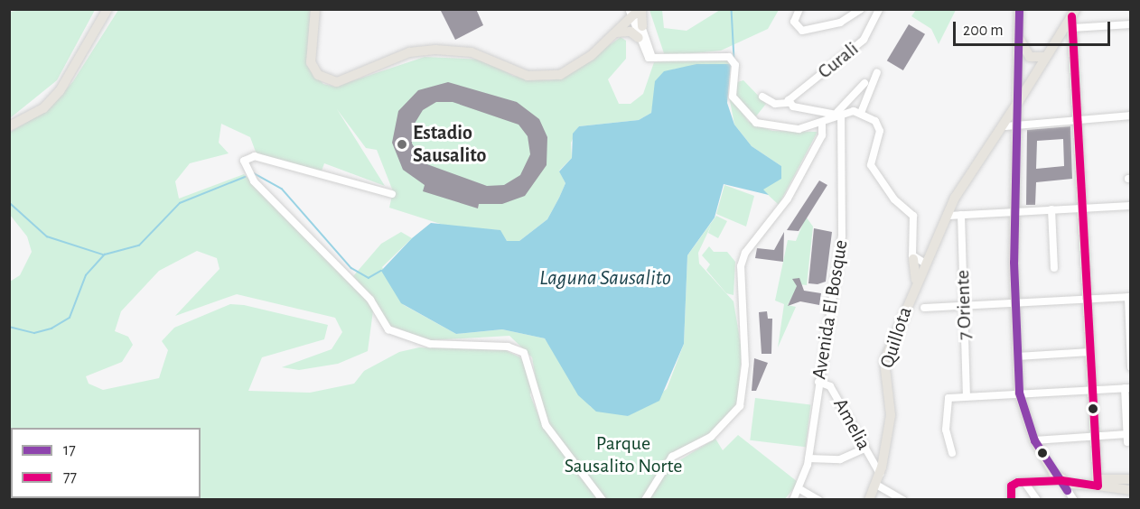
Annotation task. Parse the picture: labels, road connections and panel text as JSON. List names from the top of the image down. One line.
{"streets":{"main road":["Quillota"],"street":["Curali","7 Oriente","Avenida El Bosque","Amelia"]},"crossings":[["Curali","Avenida El Bosque"],["Avenida El Bosque","Amelia"],["Quillota","Amelia"]],"water":["Laguna Sausalito"],"parks":["Parque Sausalito Norte"],"places":["Estadio Sausalito"],"lines":["transit line 17","transit line 77"],"legend":["17","77"],"scale_bar":"200 m"}
